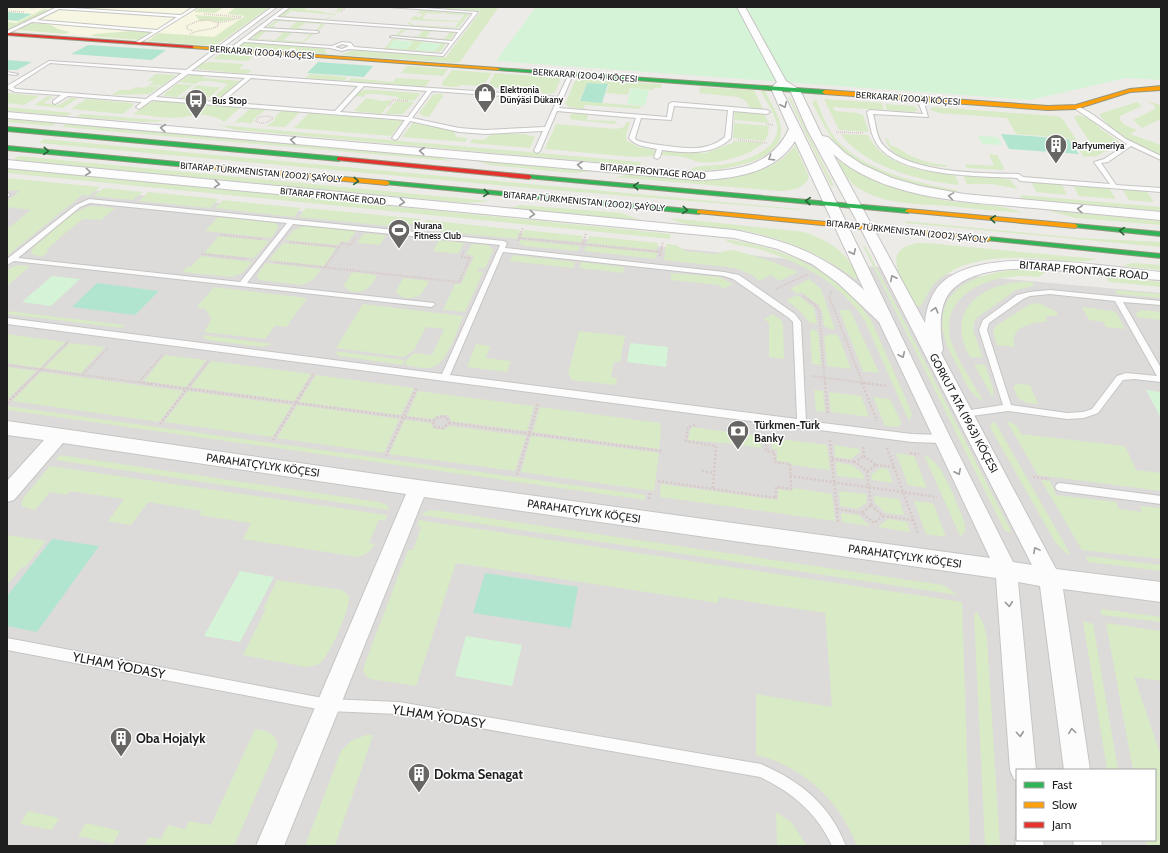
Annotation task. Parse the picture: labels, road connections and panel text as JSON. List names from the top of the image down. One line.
{"streets":{"main road":["BERKARAR (2004) KÖÇESI","BITARAP TÜRKMENISTAN (2002) ŞAÝOLY"],"street":["BITARAP FRONTAGE ROAD","GORKUT ATA (1963) KÖÇESI","PARAHATÇYLYK KÖÇESI"],"lane":["YLHAM ÝODASY"]},"crossings":[["BERKARAR (2004) KÖÇESI","GORKUT ATA (1963) KÖÇESI"],["BITARAP FRONTAGE ROAD","BITARAP TÜRKMENISTAN (2002) ŞAÝOLY"],["BITARAP FRONTAGE ROAD","GORKUT ATA (1963) KÖÇESI"],["BITARAP TÜRKMENISTAN (2002) ŞAÝOLY","GORKUT ATA (1963) KÖÇESI"],["GORKUT ATA (1963) KÖÇESI","PARAHATÇYLYK KÖÇESI"]],"places":{"shop":["Elektronia Dünýäsi Dükany"],"bus stop":["Bus Stop"],"building":["Parfyumeriya","Oba Hojalyk","Dokma Senagat"],"sports":["Nurana Fitness Club"],"bank":["Türkmen-Türk Banky"]},"legend":["Fast","Slow","Jam"]}
